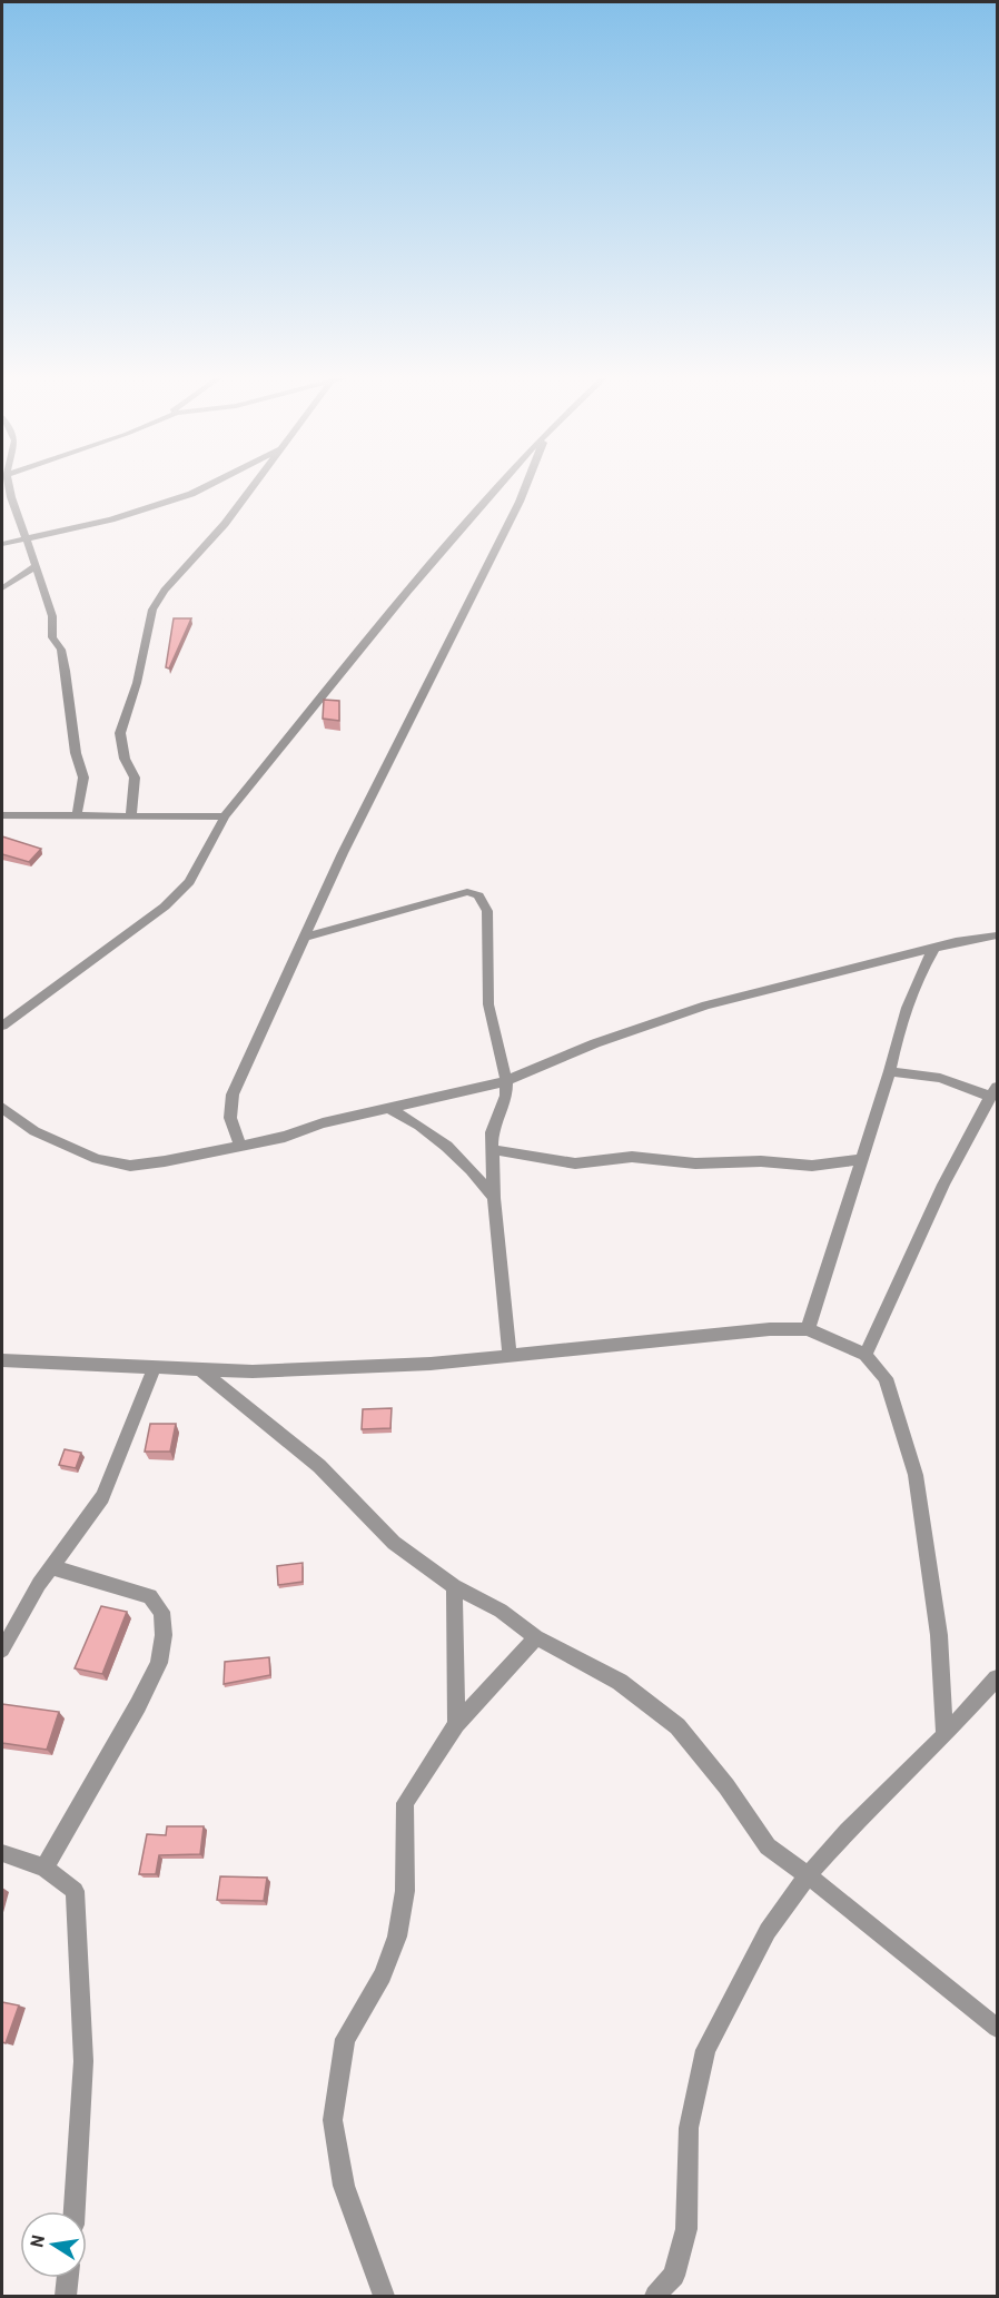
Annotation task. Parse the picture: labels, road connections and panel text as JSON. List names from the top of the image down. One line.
{"north":"left"}
